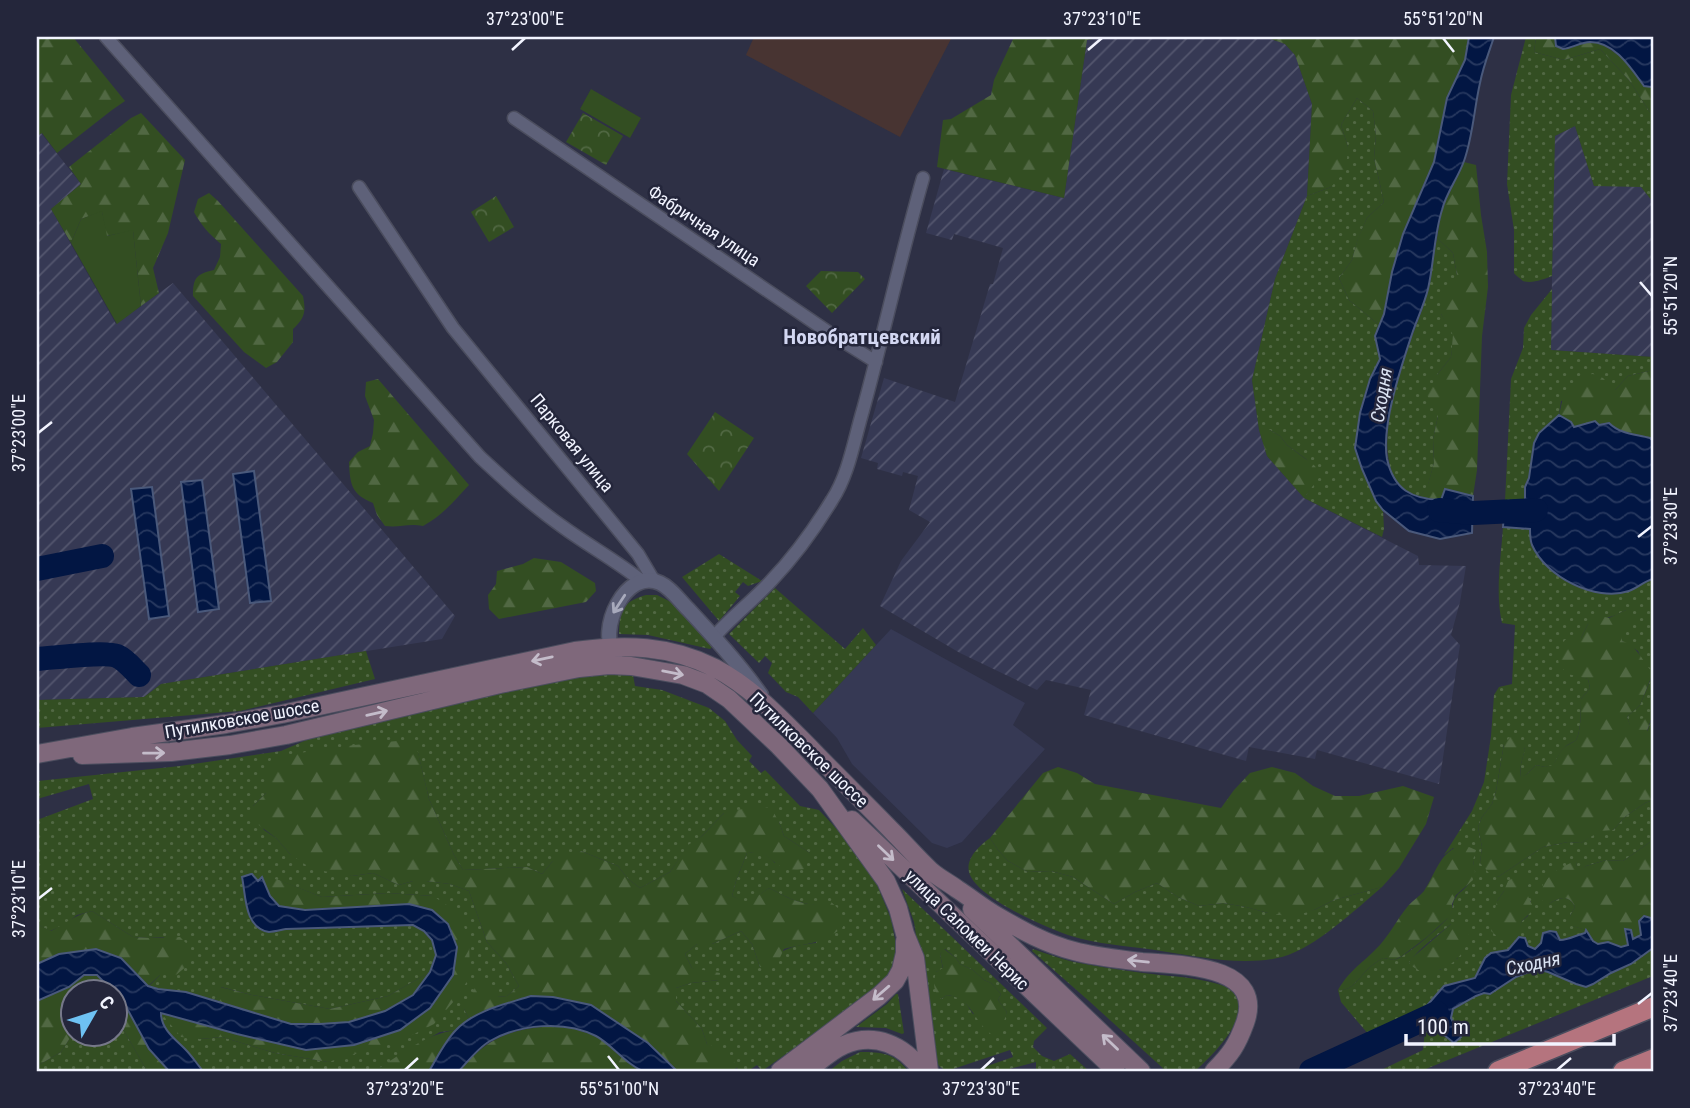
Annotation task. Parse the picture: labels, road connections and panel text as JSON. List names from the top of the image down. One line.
{"streets":{"main road":["Путилковское шоссе","улица Саломеи Нерис"],"street":["Фабричная улица","Парковая улица"]},"crossings":[["Парковая улица","Путилковское шоссе"],["Путилковское шоссе","улица Саломеи Нерис"]],"districts":["Новобратцевский"],"water":["Сходня"],"scale_bar":"100 m","north":"top right","coordinates":["37°23'00\"E","37°23'10\"E","55°51'20\"N","37°23'30\"E","37°23'40\"E","37°23'20\"E","55°51'00\"N"]}
